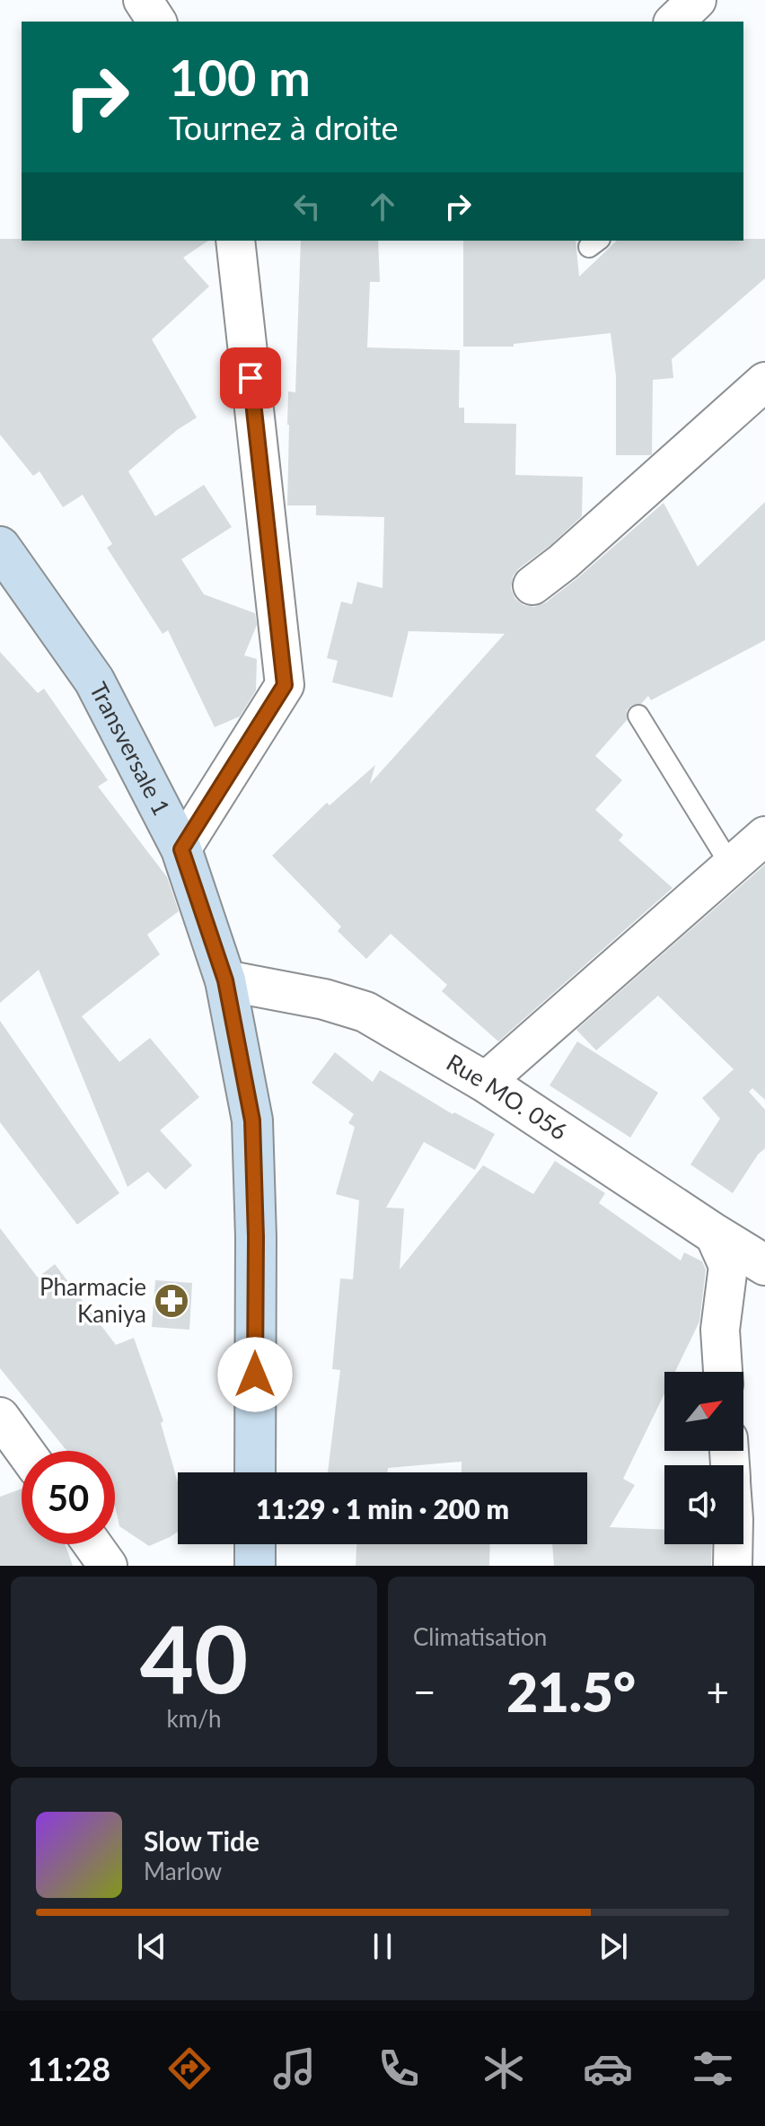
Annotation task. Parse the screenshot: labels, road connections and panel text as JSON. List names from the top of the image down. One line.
{"streets":{"main road":["Transversale 1"],"street":["Rue MO. 056"]},"crossings":[["Transversale 1","Rue MO. 056"]],"places":{"pharmacy":["Pharmacie Kaniya"]},"north":"top right","page":{"turn":["100 m","Tournez à droite"],"limit":"50","trip":"11:29 · 1 min · 200 m","tile":[["40","km/h"],"Climatisation"],"heat":["−","21.5°","+"],"song":["Slow Tide","Marlow"],"tabs":"11:28"}}
